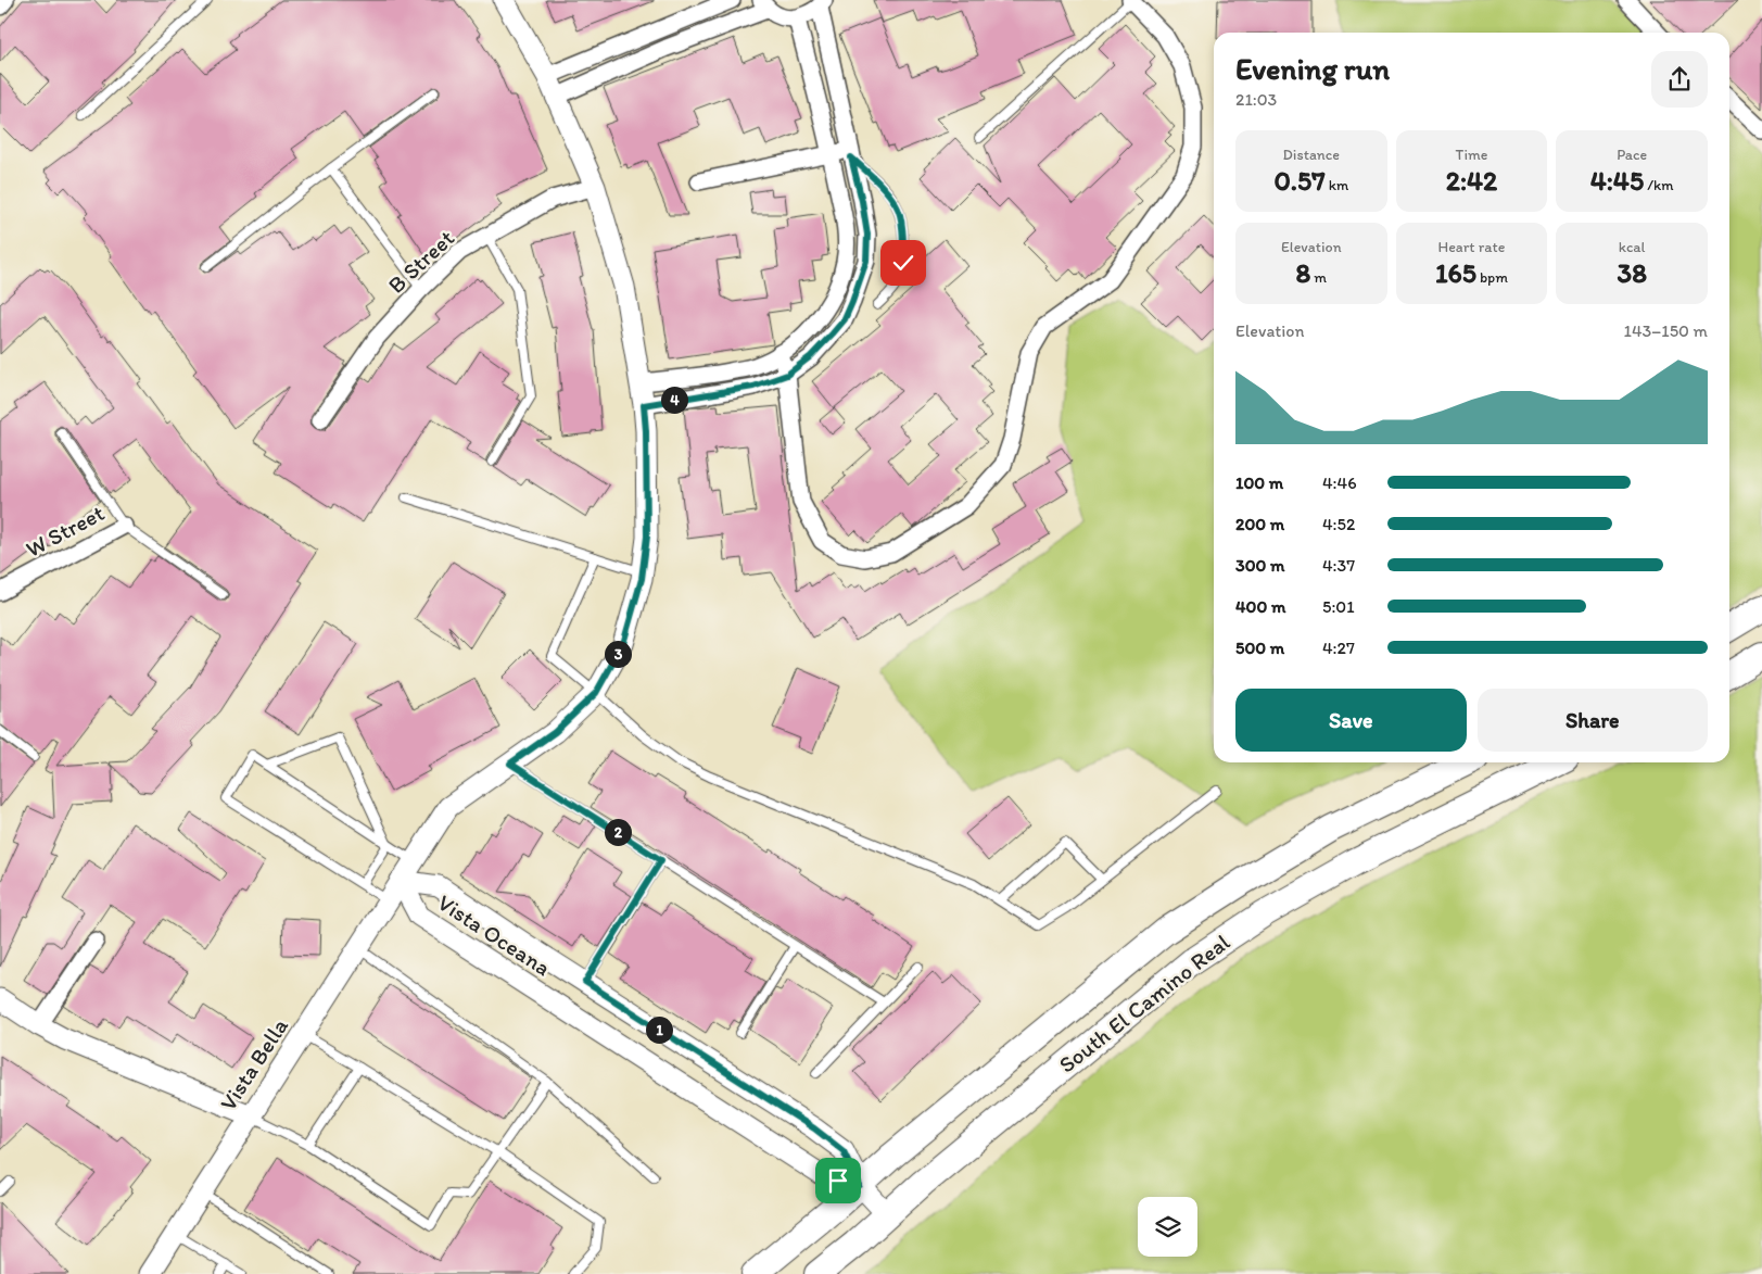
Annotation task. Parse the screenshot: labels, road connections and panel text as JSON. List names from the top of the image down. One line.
{"streets":{"main road":["South El Camino Real"],"street":["B Street","W Street","Vista Oceana","Vista Bella"]},"crossings":[["B Street","Vista Bella"],["Vista Oceana","South El Camino Real"],["Vista Oceana","Vista Bella"]],"page":{"heading":["Evening run","21:03"],"stats":[["Distance","0.57 km"],["Time","2:42"],["Pace","4:45 /km"],["Elevation","8 m"],["Heart rate","165 bpm"],["kcal","38"]],"chart":["Elevation","143–150 m"],"pins":["4","3","2","1"],"list":[{"name":"100 m","note":"4:46"},{"name":"200 m","note":"4:52"},{"name":"300 m","note":"4:37"},{"name":"400 m","note":"5:01"},{"name":"500 m","note":"4:27"}],"buttons":["Save","Share"]}}
